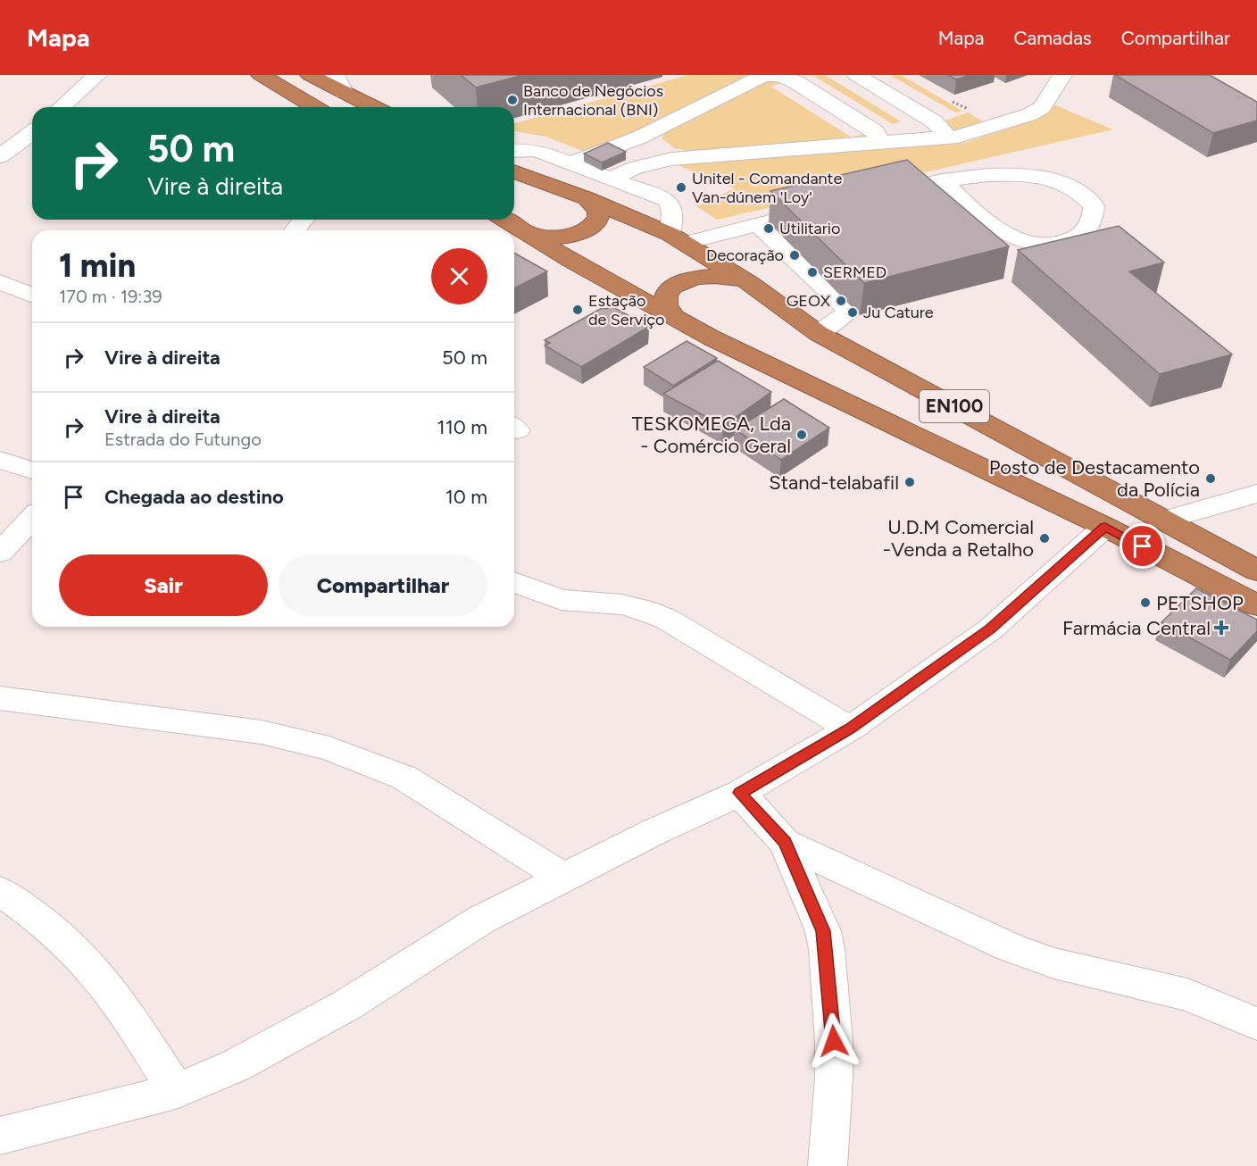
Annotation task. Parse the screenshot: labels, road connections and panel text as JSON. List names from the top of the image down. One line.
{"streets":{"highway":["EN100"]},"places":{"other":["Banco de Negócios Internacional (BNI)","Unitel - Comandante Van-dúnem 'Loy'","Utilitario","Decoração","SERMED","GEOX","Estação de Serviço","Ju Cature","TESKOMEGA, Lda - Comércio Geral","Posto de Destacamento da Polícia","Stand-telabafil","U.D.M Comercial -Venda a Retalho","PETSHOP"],"health":["Farmácia Central"]},"page":{"header":"Mapa","nav":["Mapa","Camadas","Compartilhar"],"turn":["50 m","Vire à direita"],"heading":["1 min","170 m · 19:39"],"list":[{"name":"Vire à direita","value":"50 m"},{"name":"Vire à direita","note":"Estrada do Futungo","value":"110 m"},{"name":"Chegada ao destino","value":"10 m"}],"buttons":["Sair","Compartilhar"]}}
